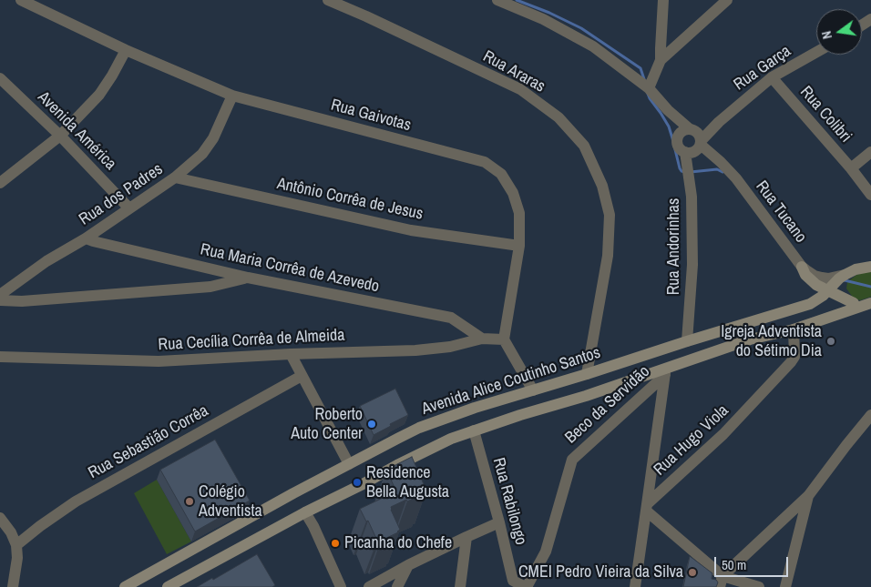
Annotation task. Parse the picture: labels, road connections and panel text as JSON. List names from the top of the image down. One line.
{"streets":{"main road":["Avenida Alice Coutinho Santos"],"street":["Rua Garça","Rua Araras","Rua Colibri","Rua Gaivotas","Avenida América","Rua dos Padres","Antônio Corrêa de Jesus","Rua Tucano","Rua Andorinhas","Rua Maria Corrêa de Azevedo","Rua Cecília Corrêa de Almeida","Beco da Servidão","Rua Hugo Viola","Rua Sebastião Corrêa","Rua Rabilongo"]},"crossings":[["Rua Garça","Rua Colibri"],["Rua Garça","Rua Tucano"],["Rua Garça","Rua Andorinhas"],["Rua Araras","Avenida Alice Coutinho Santos"],["Rua Gaivotas","Rua dos Padres"],["Rua Gaivotas","Antônio Corrêa de Jesus"],["Rua Gaivotas","Rua Cecília Corrêa de Almeida"],["Avenida América","Rua dos Padres"],["Rua dos Padres","Antônio Corrêa de Jesus"],["Rua dos Padres","Rua Maria Corrêa de Azevedo"],["Rua Tucano","Rua Andorinhas"],["Rua Tucano","Avenida Alice Coutinho Santos"],["Rua Andorinhas","Avenida Alice Coutinho Santos"],["Rua Maria Corrêa de Azevedo","Rua Cecília Corrêa de Almeida"],["Beco da Servidão","Rua Rabilongo"]],"places":["Igreja Adventista do Sétimo Dia","Roberto Auto Center","Residence Bella Augusta","Colégio Adventista","Picanha do Chefe","CMEI Pedro Vieira da Silva"],"scale_bar":"50 m","north":"left"}
